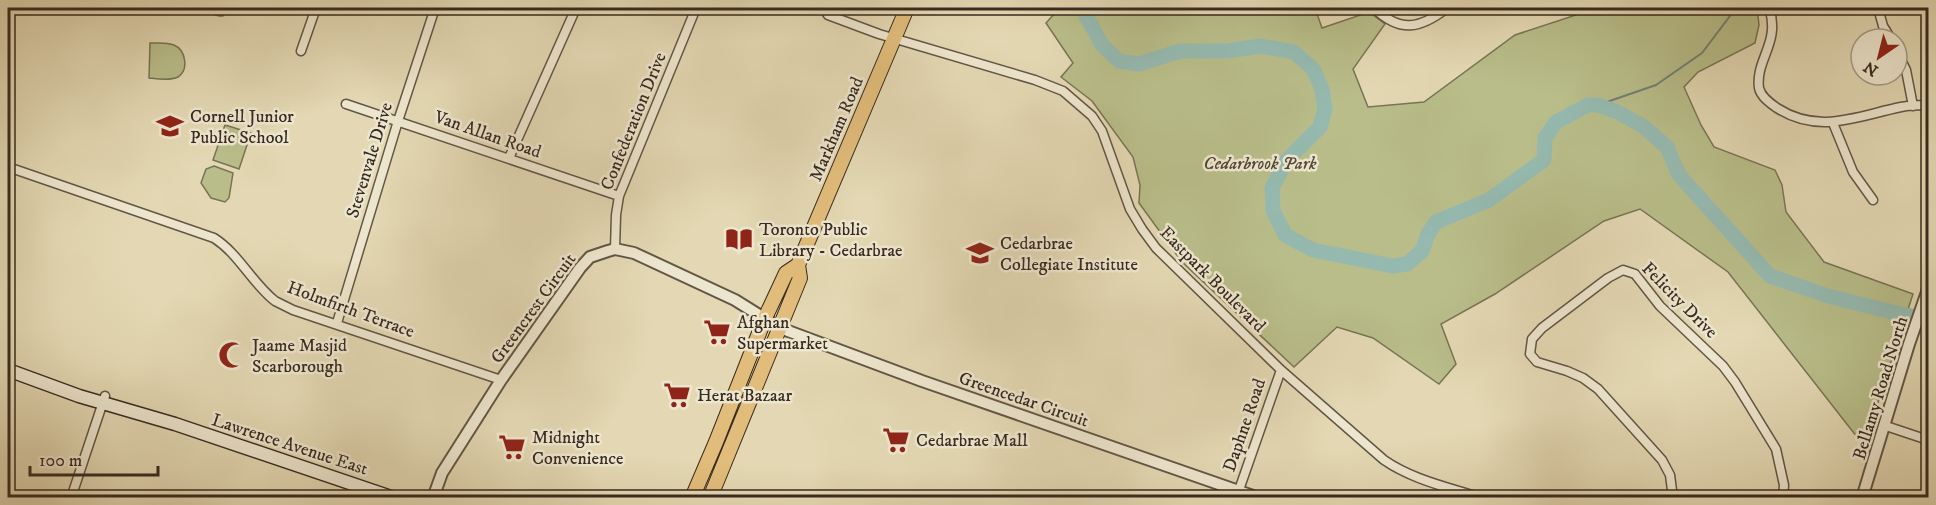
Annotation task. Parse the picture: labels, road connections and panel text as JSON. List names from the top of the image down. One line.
{"streets":{"main road":["Markham Road","Lawrence Avenue East"],"street":["Confederation Drive","Van Allan Road","Stevenvale Drive","Eastpark Boulevard","Felicity Drive","Greencrest Circuit","Holmfirth Terrace","Bellamy Road North","Greencedar Circuit","Daphne Road"]},"crossings":[["Confederation Drive","Van Allan Road"],["Confederation Drive","Greencrest Circuit"],["Markham Road","Eastpark Boulevard"],["Markham Road","Greencedar Circuit"],["Van Allan Road","Stevenvale Drive"],["Stevenvale Drive","Holmfirth Terrace"],["Eastpark Boulevard","Daphne Road"],["Greencrest Circuit","Holmfirth Terrace"],["Greencedar Circuit","Daphne Road"]],"parks":["Cedarbrook Park"],"places":{"school or university":["Cornell Junior Public School","Cedarbrae Collegiate Institute"],"library":["Toronto Public Library - Cedarbrae"],"supermarket":["Afghan Supermarket","Herat Bazaar","Cedarbrae Mall","Midnight Convenience"],"mosque":["Jaame Masjid Scarborough"]},"scale_bar":"100 m","north":"bottom left"}
